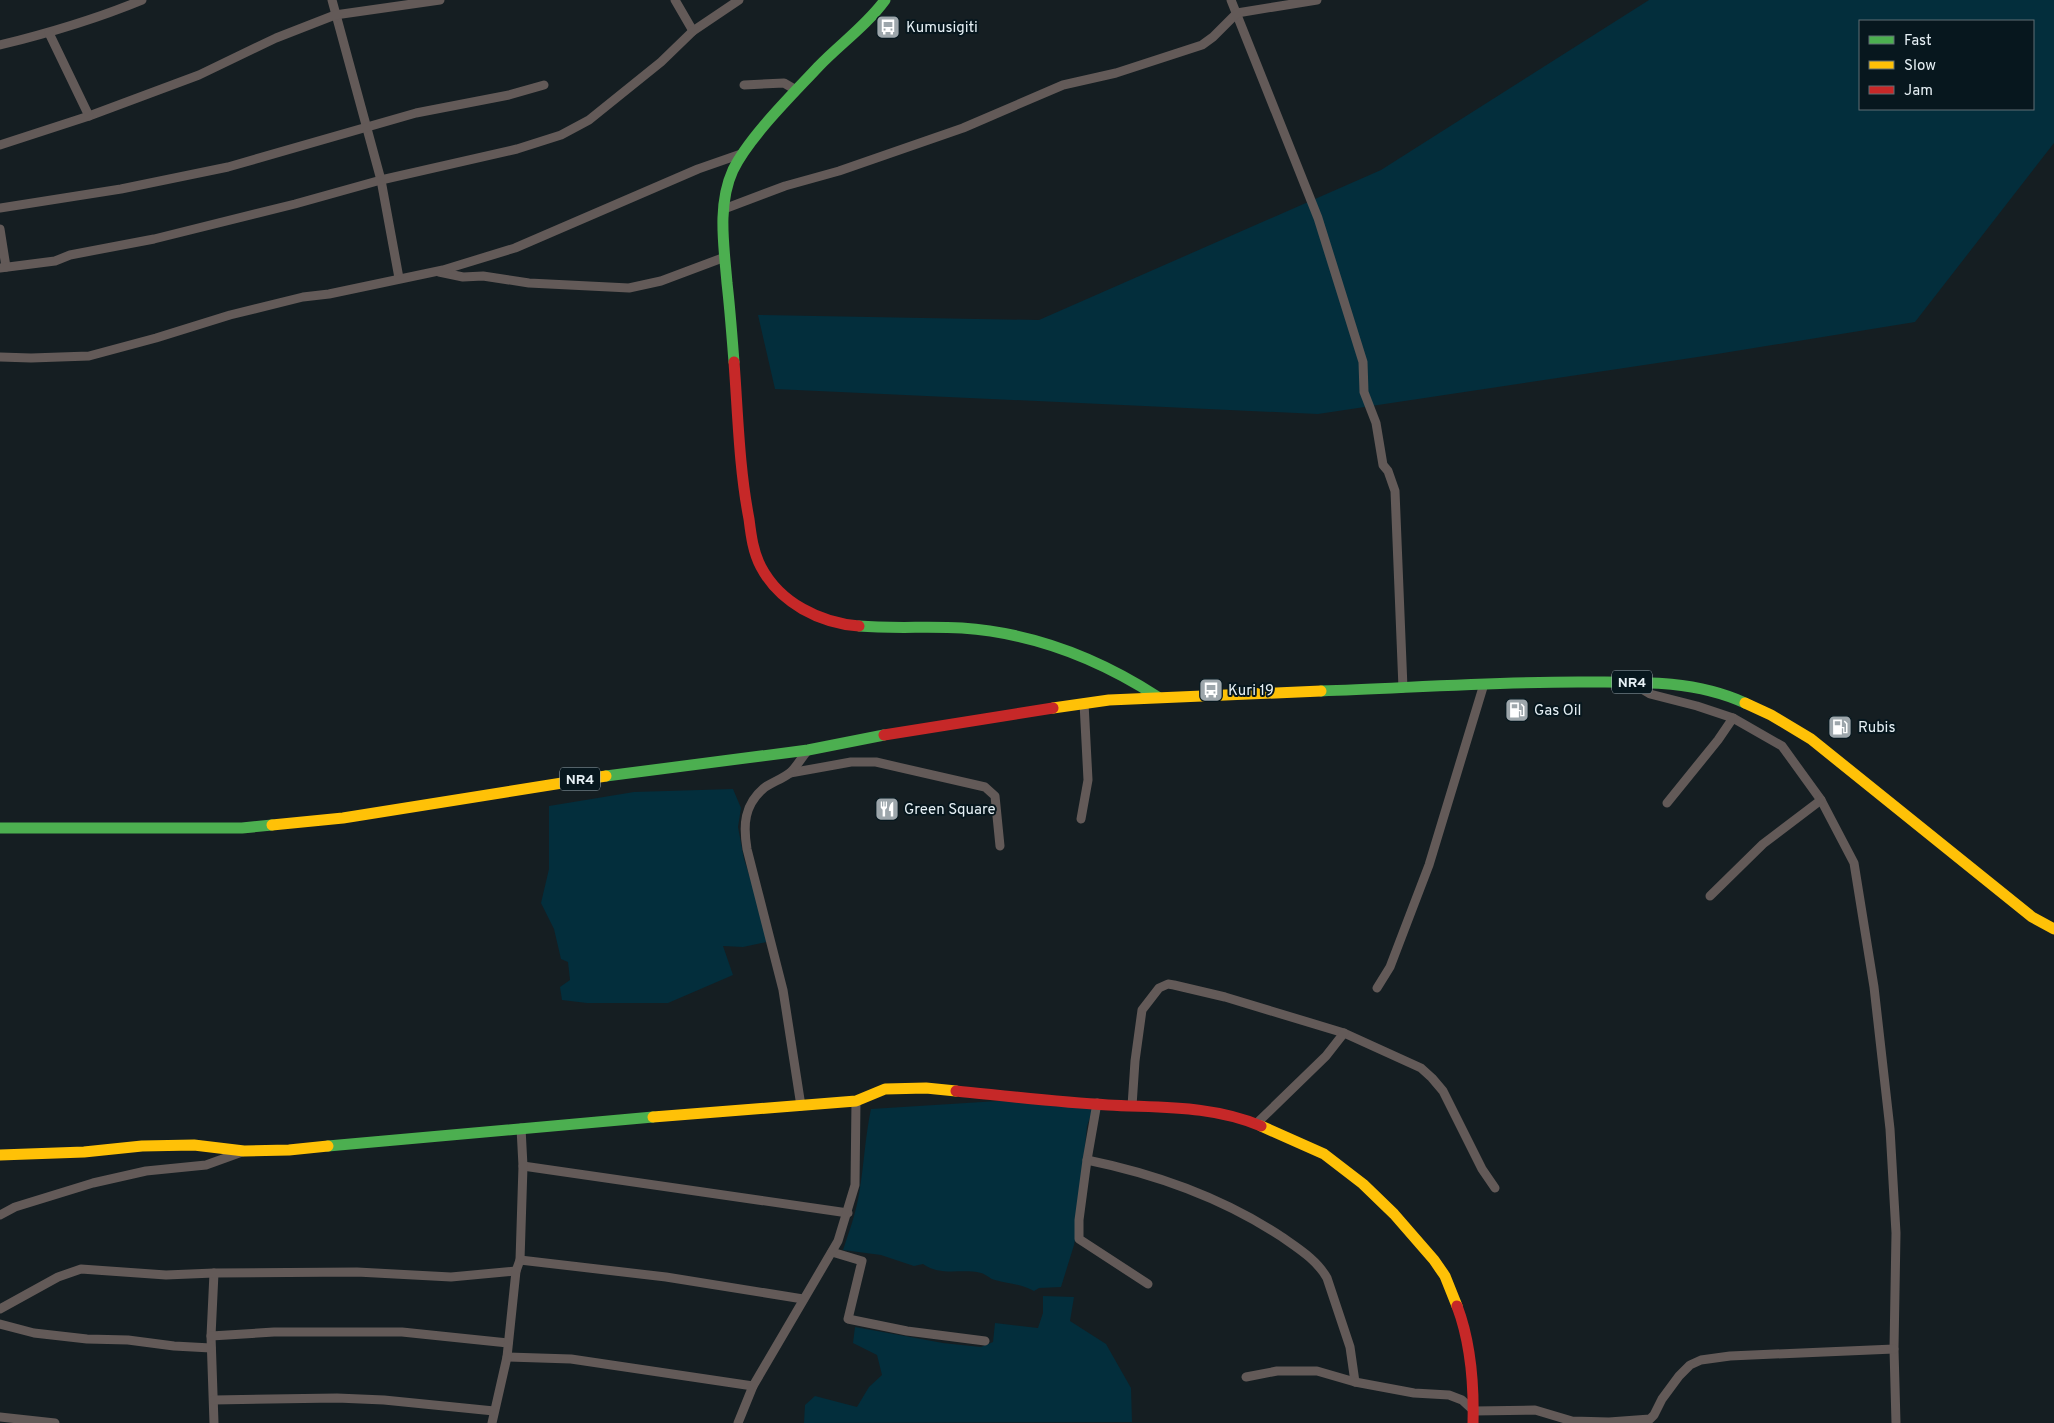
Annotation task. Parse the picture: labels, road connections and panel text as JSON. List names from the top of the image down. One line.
{"streets":{"main road":["NR4"]},"places":{"bus stop":["Kumusigiti","Kuri 19"],"fuel station":["Gas Oil","Rubis"],"restaurant":["Green Square"]},"legend":["Fast","Slow","Jam"]}
